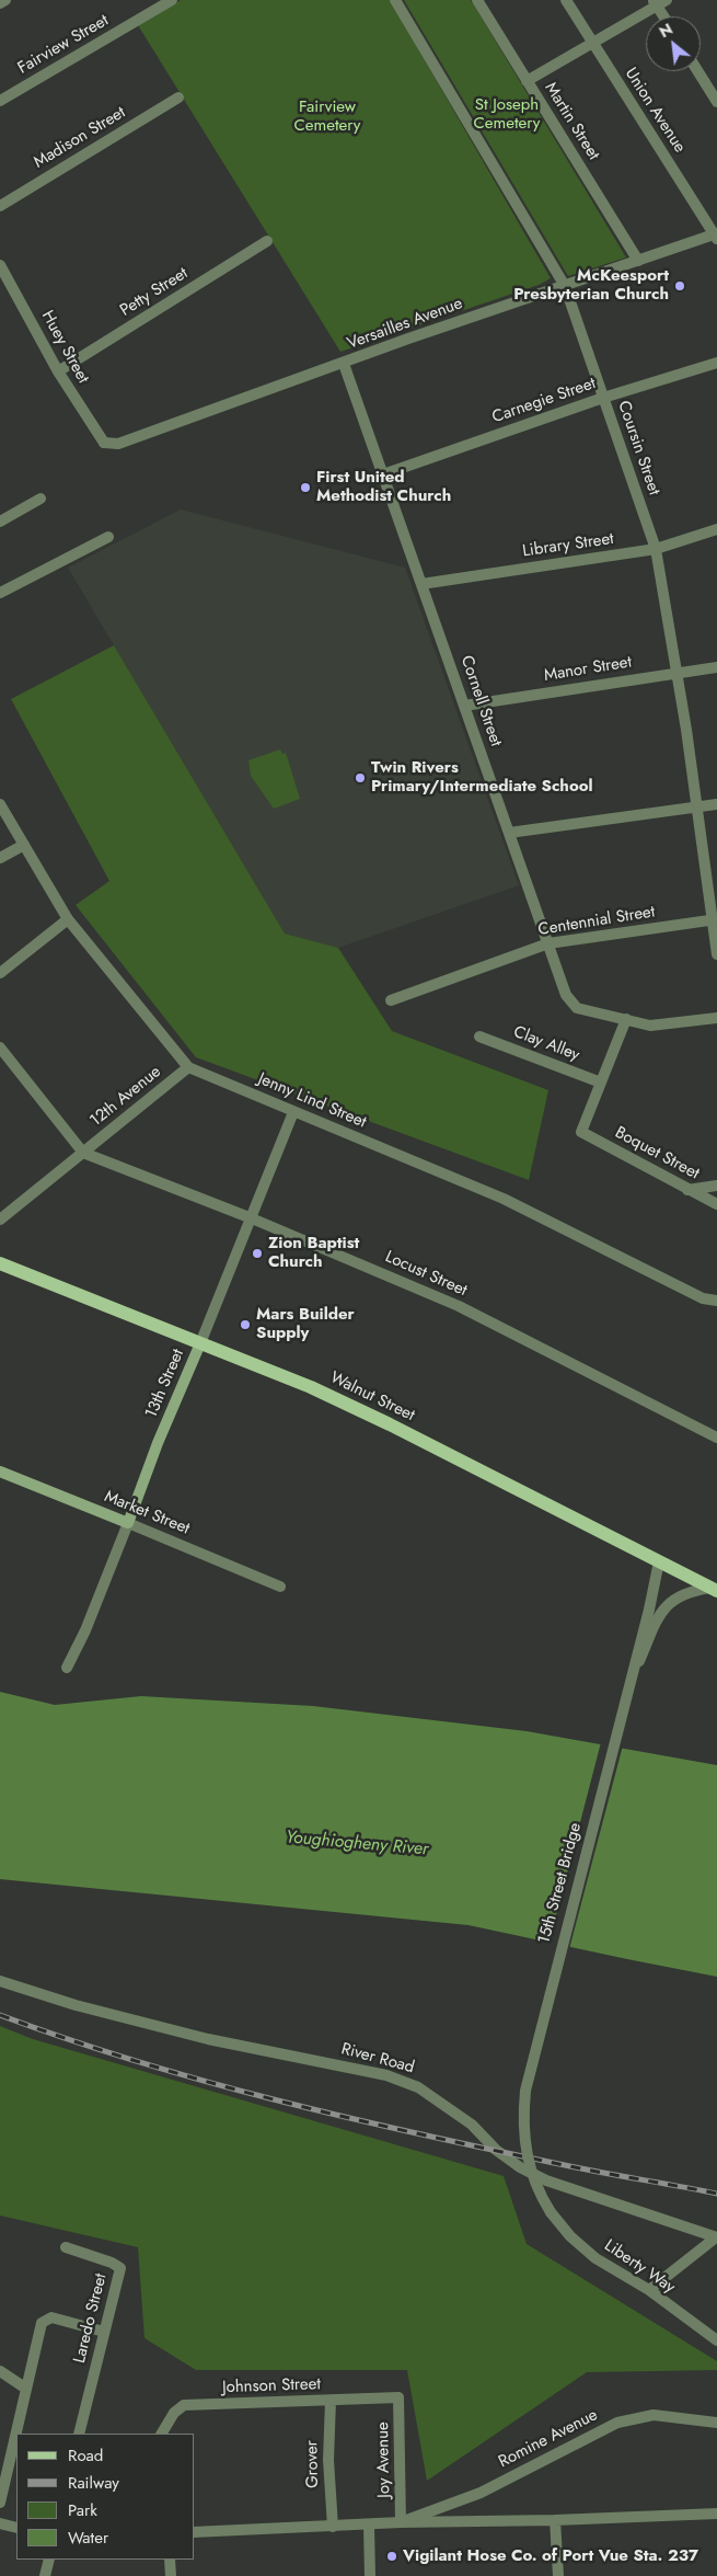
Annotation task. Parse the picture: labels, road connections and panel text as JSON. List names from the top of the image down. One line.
{"streets":{"main road":["13th Street","Walnut Street","Market Street"],"street":["Fairview Street","Union Avenue","Martin Street","Madison Street","Petty Street","Versailles Avenue","Huey Street","Carnegie Street","Coursin Street","Library Street","Manor Street","Cornell Street","Centennial Street","Clay Alley","12th Avenue","Jenny Lind Street","Boquet Street","Locust Street","15th Street Bridge","River Road","Liberty Way","Laredo Street","Johnson Street","Romine Avenue","Joy Avenue","Grover"]},"crossings":[["Union Avenue","Versailles Avenue"],["Martin Street","Versailles Avenue"],["Petty Street","Huey Street"],["Versailles Avenue","Huey Street"],["Versailles Avenue","Coursin Street"],["Versailles Avenue","Cornell Street"],["Carnegie Street","Coursin Street"],["Carnegie Street","Cornell Street"],["Coursin Street","Library Street"],["Coursin Street","Manor Street"],["Coursin Street","Centennial Street"],["Library Street","Cornell Street"],["Manor Street","Cornell Street"],["Cornell Street","Centennial Street"],["Clay Alley","Boquet Street"],["12th Avenue","Jenny Lind Street"],["12th Avenue","Locust Street"],["Jenny Lind Street","13th Street"],["Locust Street","13th Street"],["13th Street","Walnut Street"],["13th Street","Market Street"],["Walnut Street","15th Street Bridge"],["15th Street Bridge","Liberty Way"],["Johnson Street","Joy Avenue"],["Johnson Street","Grover"],["Romine Avenue","Joy Avenue"],["Romine Avenue","Grover"]],"water":["Youghiogheny River"],"parks":["St Joseph Cemetery","Fairview Cemetery"],"places":["McKeesport Presbyterian Church","First United Methodist Church","Twin Rivers Primary/Intermediate School","Zion Baptist Church","Mars Builder Supply","Vigilant Hose Co. of Port Vue Sta. 237"],"legend":["Road","Railway","Park","Water"],"north":"top left"}
